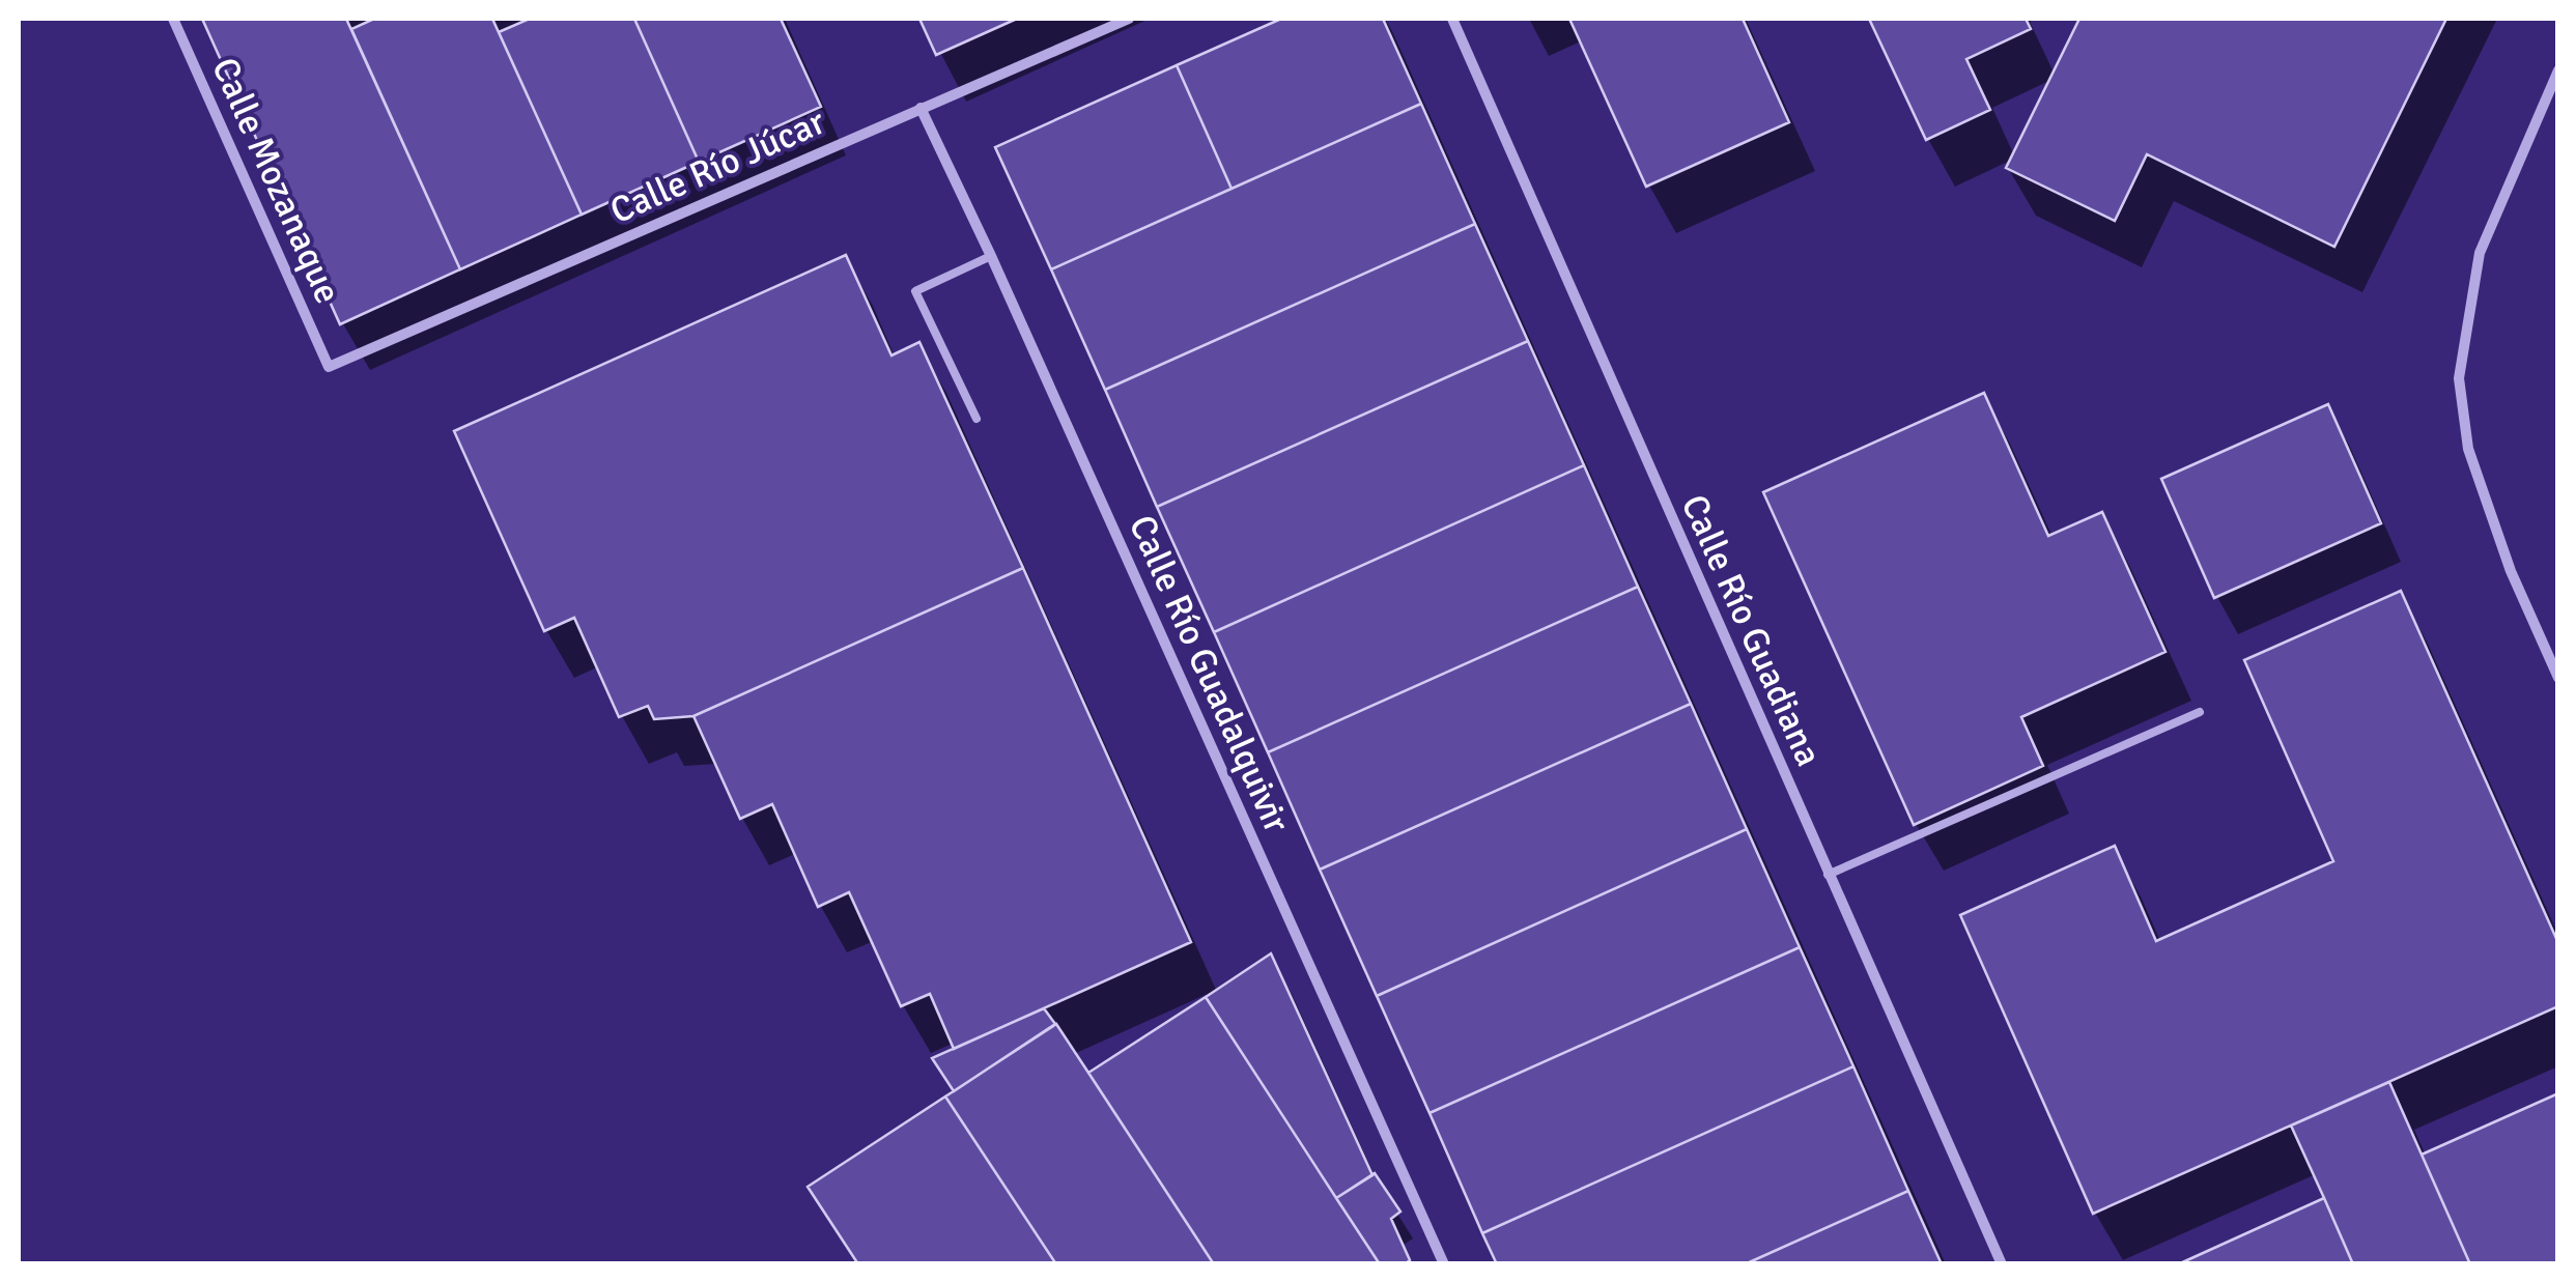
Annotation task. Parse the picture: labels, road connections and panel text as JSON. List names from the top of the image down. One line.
{"streets":{"street":["Calle Río Júcar","Calle Mozanaque","Calle Río Guadiana","Calle Río Guadalquivir"]},"crossings":[["Calle Río Júcar","Calle Mozanaque"],["Calle Río Júcar","Calle Río Guadalquivir"]]}
